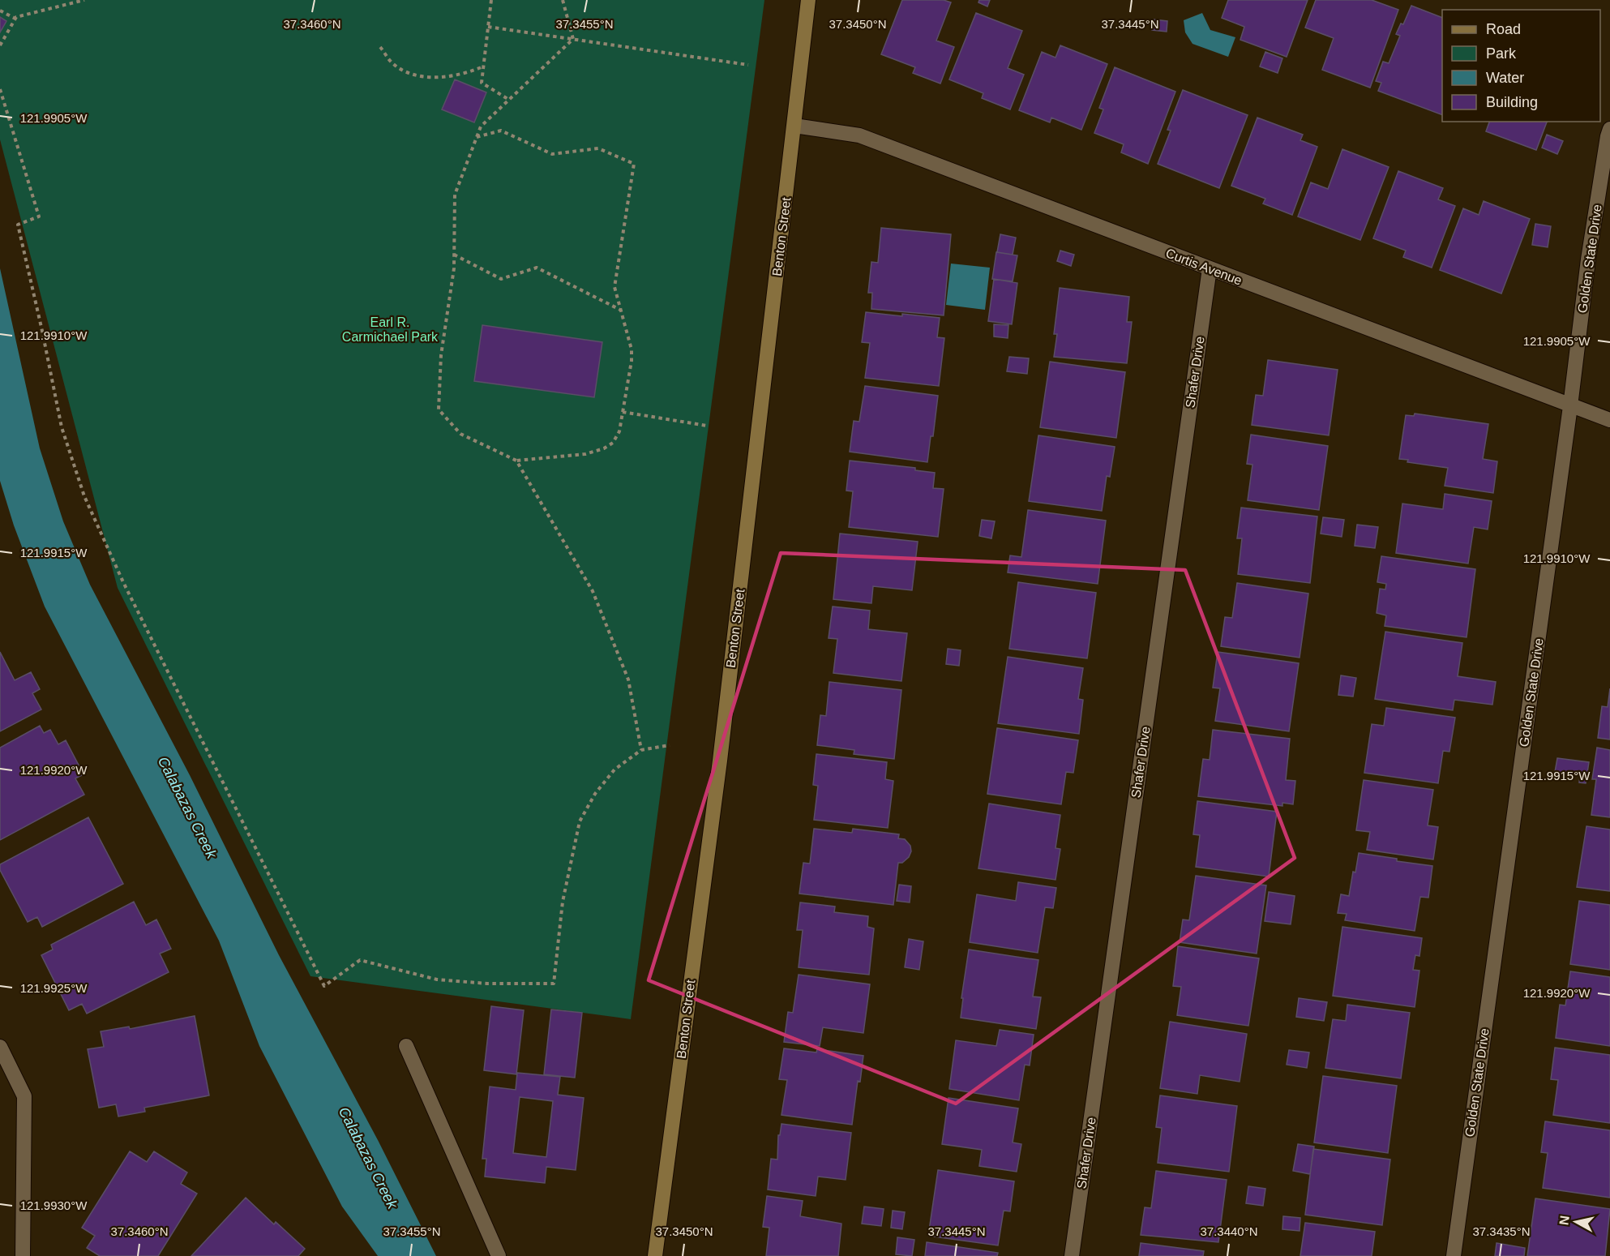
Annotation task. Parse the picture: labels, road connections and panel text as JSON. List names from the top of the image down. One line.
{"streets":{"main road":["Benton Street"],"street":["Golden State Drive","Curtis Avenue","Shafer Drive"]},"crossings":[["Benton Street","Curtis Avenue"],["Golden State Drive","Curtis Avenue"],["Curtis Avenue","Shafer Drive"]],"water":["Calabazas Creek"],"parks":["Earl R. Carmichael Park"],"legend":["Road","Park","Water","Building"],"north":"left","coordinates":["37.3460°N","37.3455°N","37.3450°N","37.3445°N","121.9905°W","121.9910°W","121.9915°W","121.9920°W","121.9925°W","121.9930°W","37.3440°N","37.3435°N"]}
